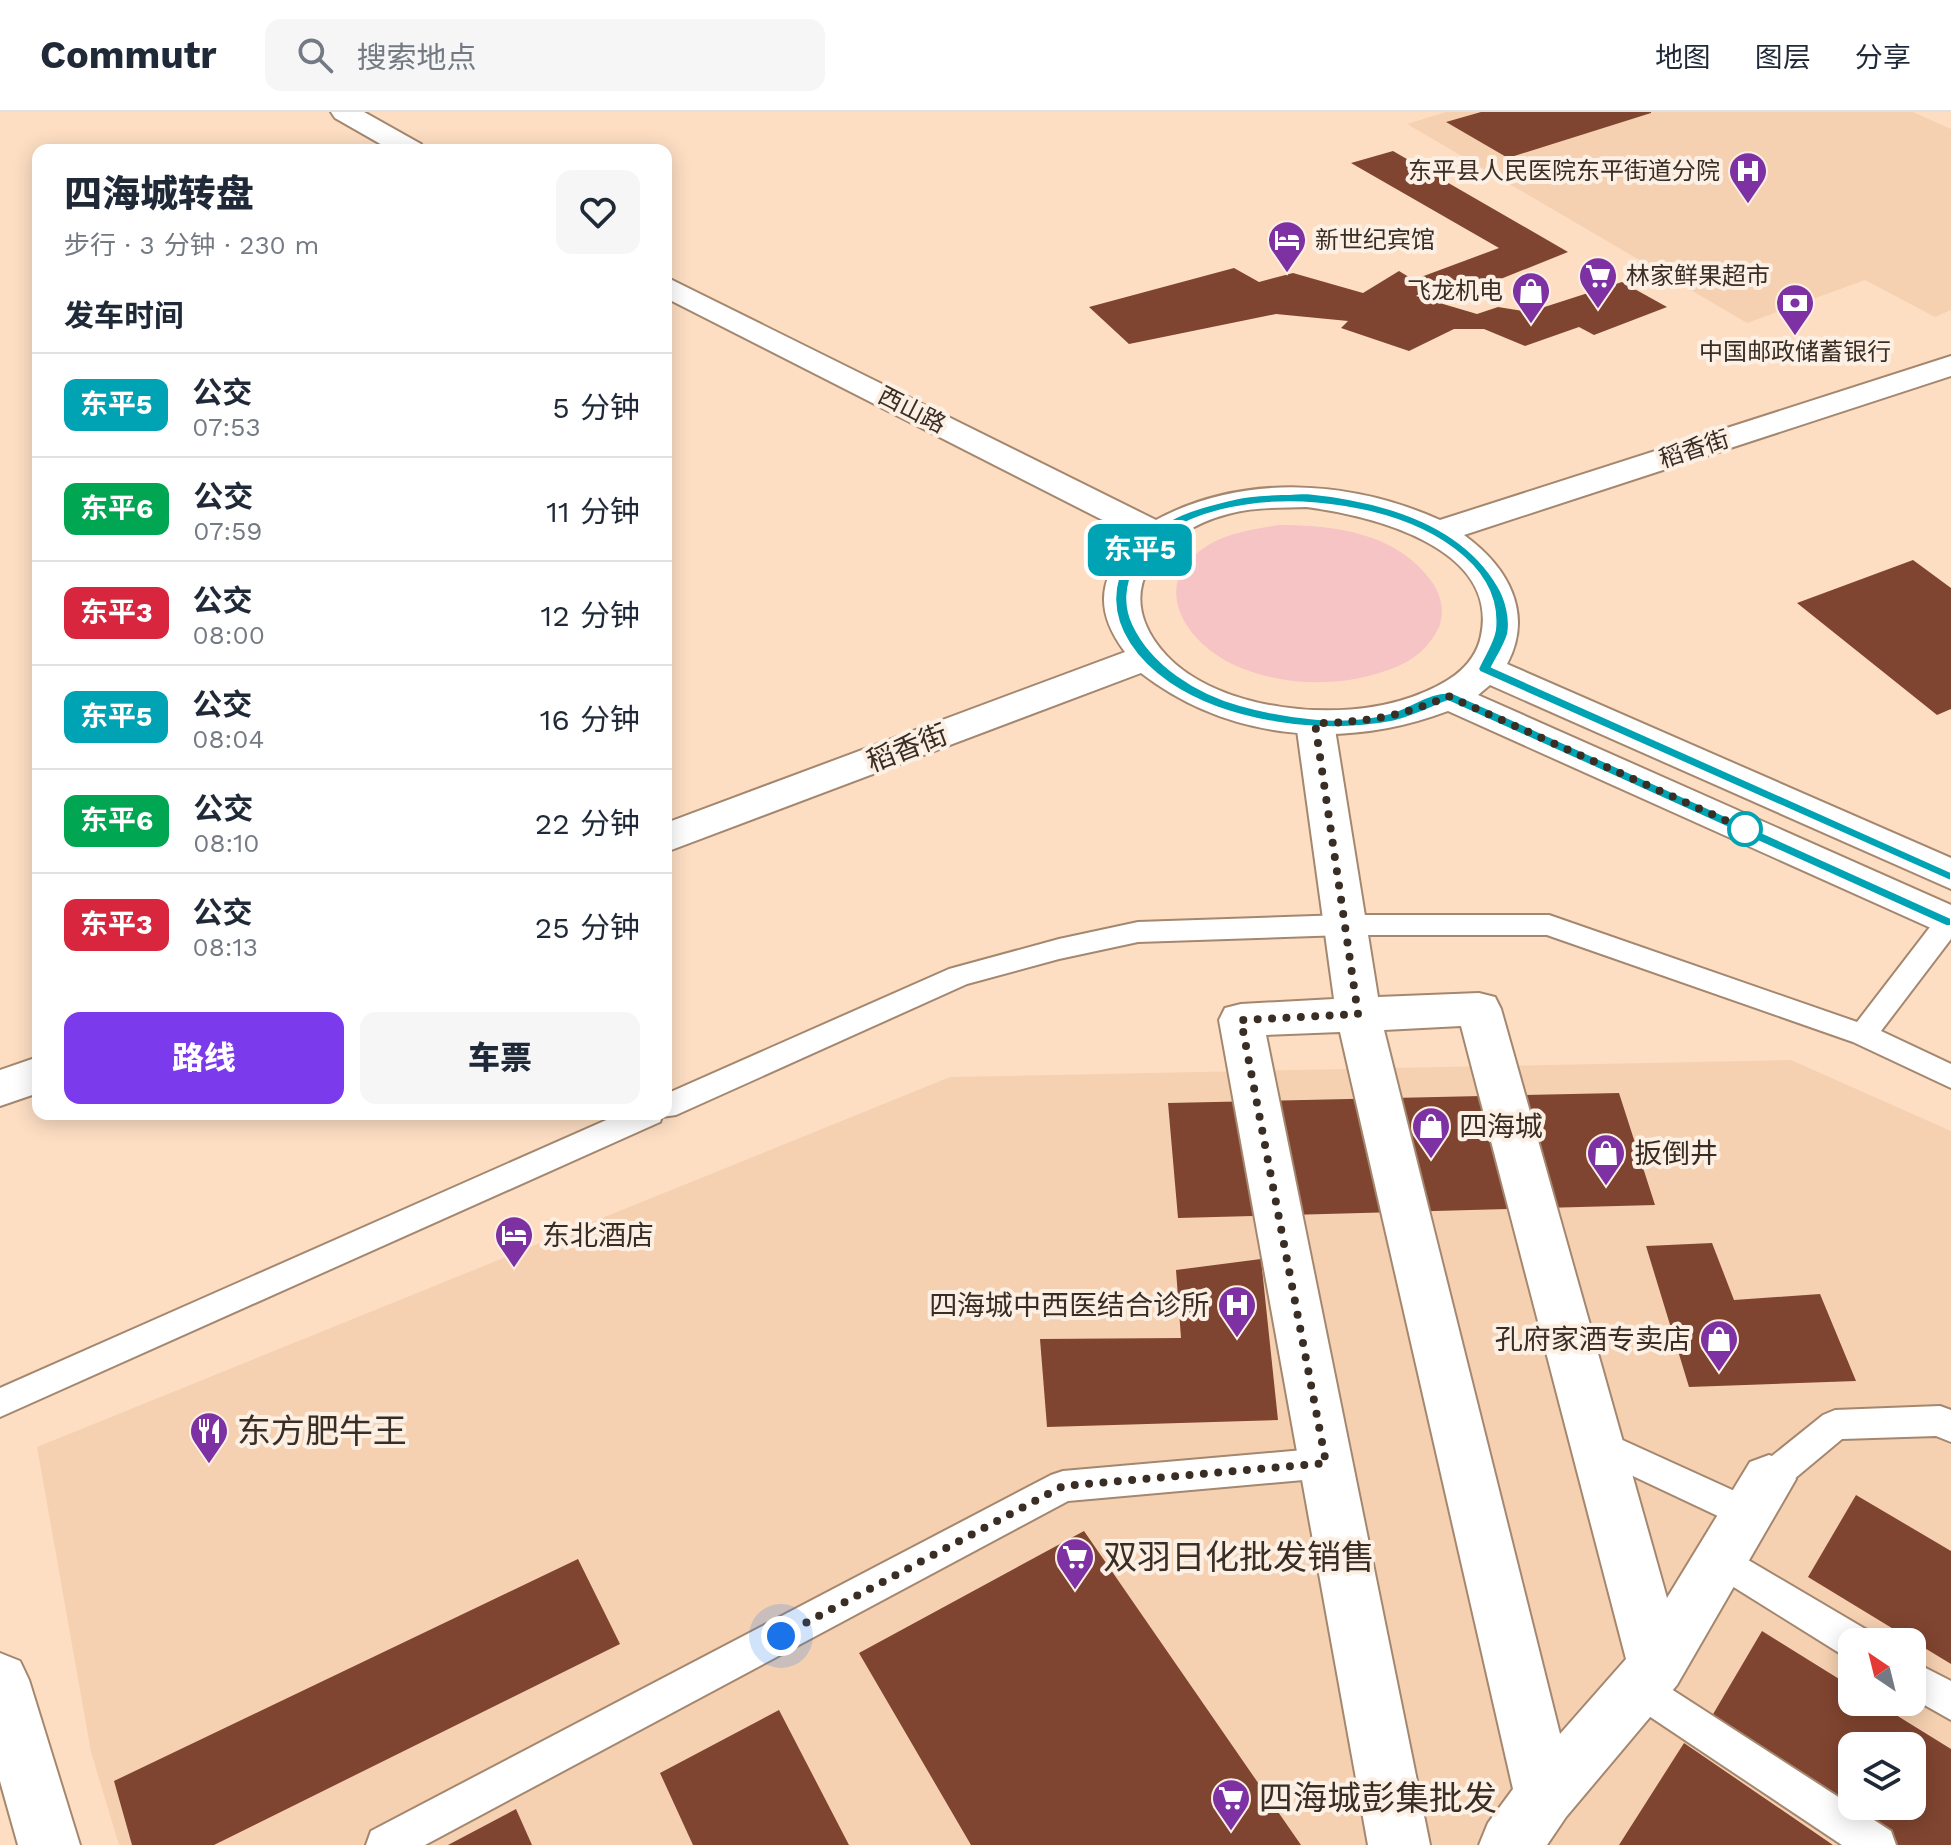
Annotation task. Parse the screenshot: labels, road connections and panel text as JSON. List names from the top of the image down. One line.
{"streets":{"main road":["西山路","稻香街"]},"places":{"hospital":["东平县人民医院东平街道分院","四海城中西医结合诊所"],"hotel":["新世纪宾馆","东北酒店"],"supermarket":["林家鲜果超市","双羽日化批发销售","四海城彭集批发"],"shop":["飞龙机电","四海城","扳倒井","孔府家酒专卖店"],"bank":["中国邮政储蓄银行"],"restaurant":["东方肥牛王"]},"lines":["bus line 东平5"],"north":"top left","page":{"header":"Commutr","search":"搜索地点","nav":["地图","图层","分享"],"on_map":"东平5","heading":[["四海城转盘","步行 · 3 分钟 · 230 m"],"发车时间"],"list":[{"mark":"东平5","name":"公交","note":"07:53","value":"5 分钟"},{"mark":"东平6","name":"公交","note":"07:59","value":"11 分钟"},{"mark":"东平3","name":"公交","note":"08:00","value":"12 分钟"},{"mark":"东平5","name":"公交","note":"08:04","value":"16 分钟"},{"mark":"东平6","name":"公交","note":"08:10","value":"22 分钟"},{"mark":"东平3","name":"公交","note":"08:13","value":"25 分钟"}],"buttons":["路线","车票"]}}
